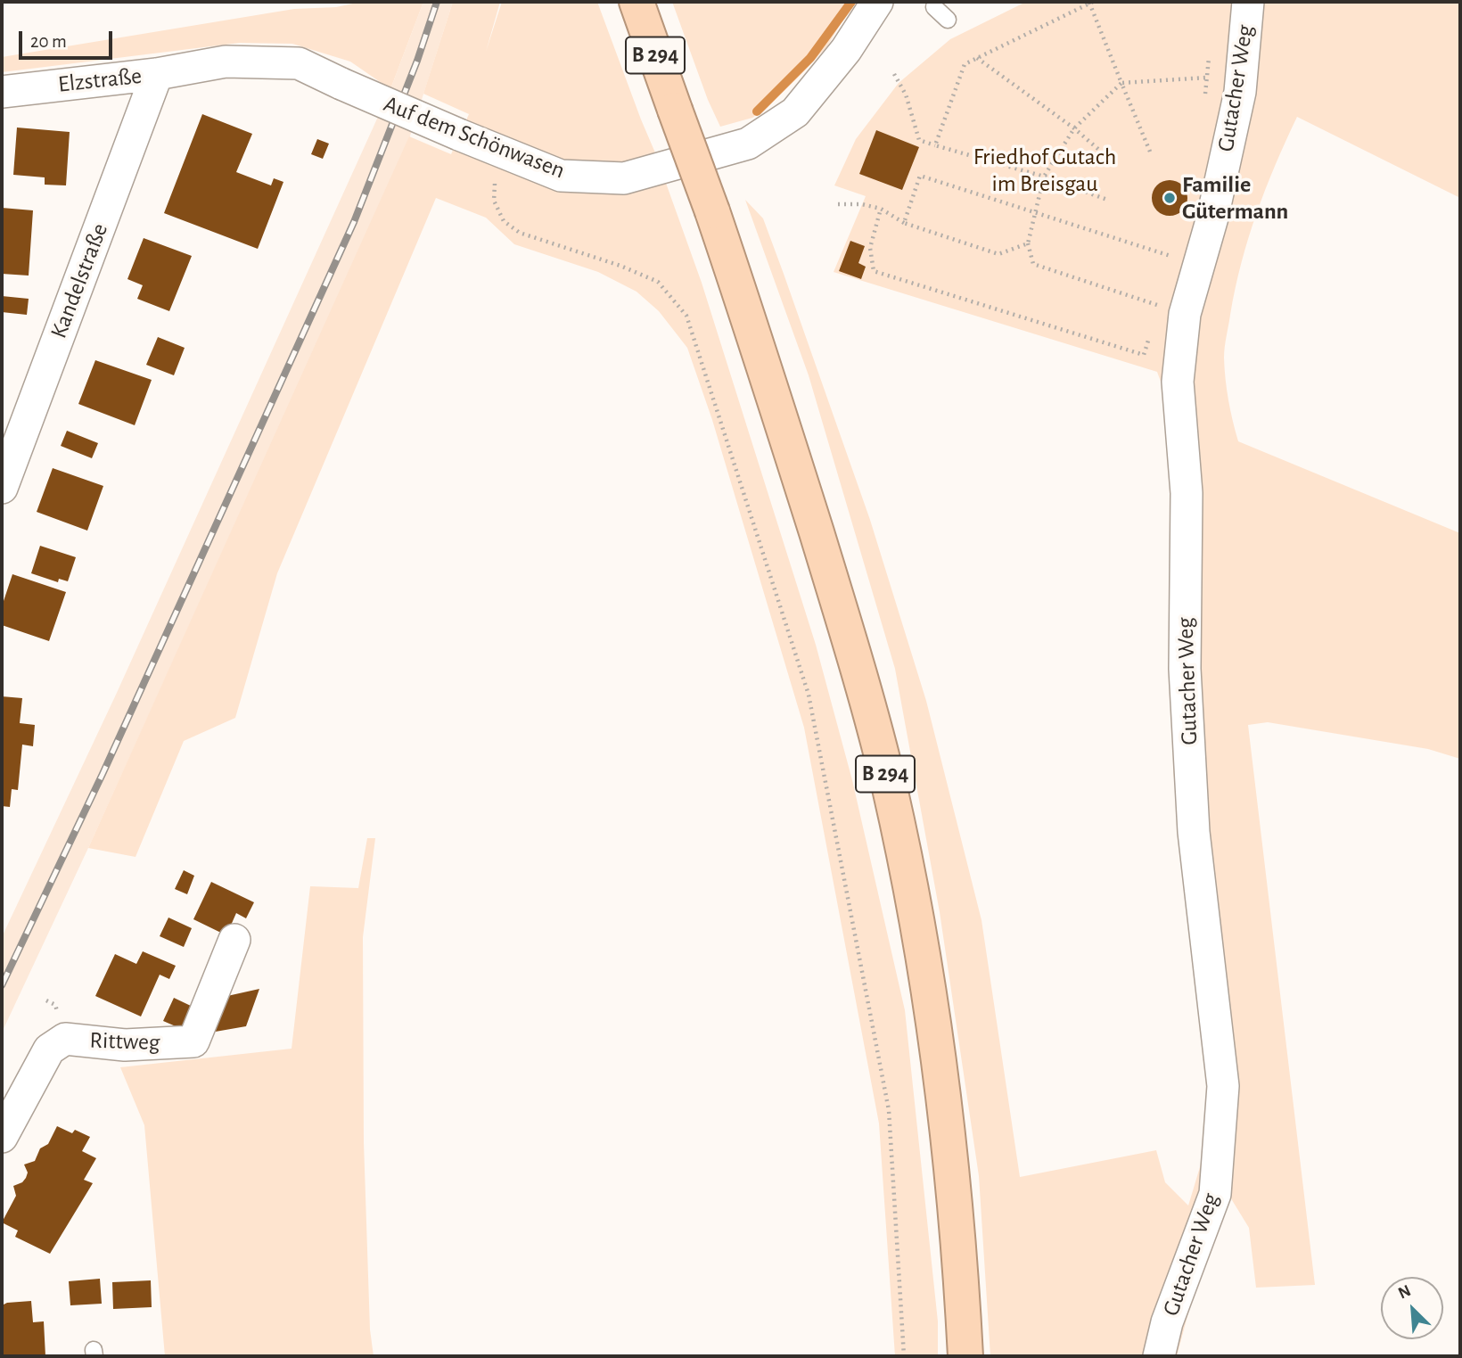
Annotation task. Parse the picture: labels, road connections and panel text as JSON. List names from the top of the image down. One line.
{"streets":{"highway":["B 294"],"street":["Elzstraße","Gutacher Weg","Auf dem Schönwasen","Kandelstraße","Rittweg"]},"crossings":[["Elzstraße","Auf dem Schönwasen"],["Elzstraße","Kandelstraße"]],"parks":["Friedhof Gutach im Breisgau"],"places":["Familie Gütermann"],"scale_bar":"20 m","north":"top left"}
